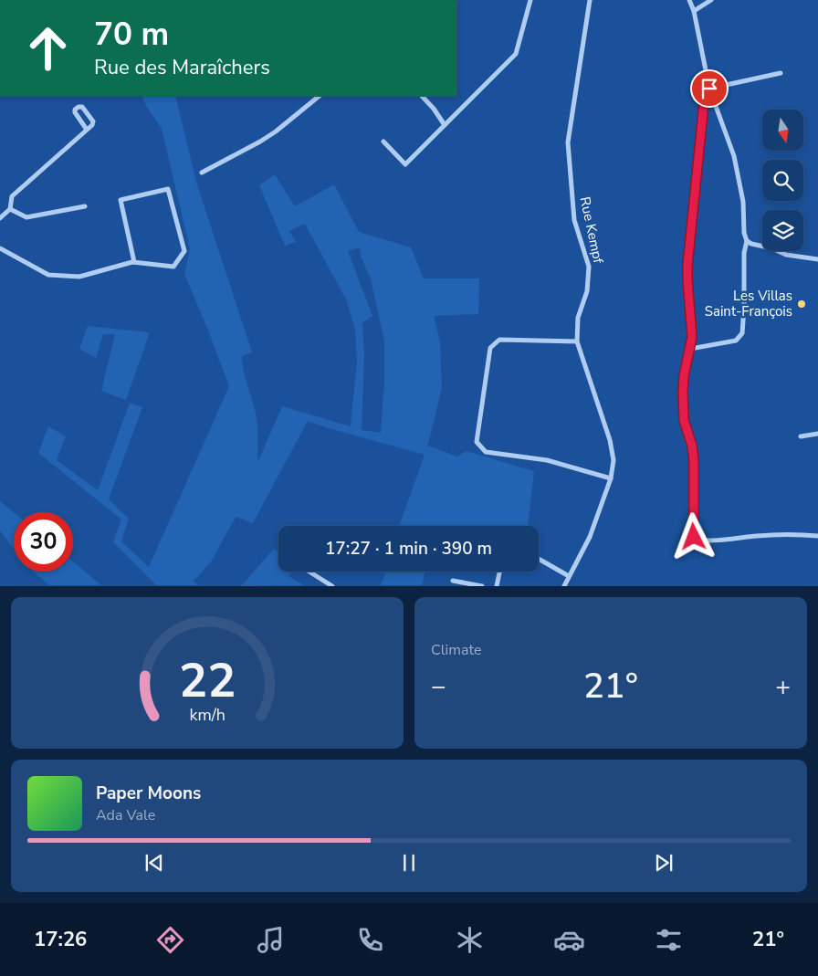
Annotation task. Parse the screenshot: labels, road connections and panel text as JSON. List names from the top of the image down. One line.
{"streets":{"street":["Rue Kempf"]},"places":["Les Villas Saint-François"],"north":"bottom","page":{"turn":["70 m","Rue des Maraîchers"],"limit":"30","trip":"17:27 · 1 min · 390 m","tile":"Climate","heat":["−","21°","+"],"song":["Paper Moons","Ada Vale"],"tabs":["17:26","21°"],"gauge":["22","km/h"]}}
